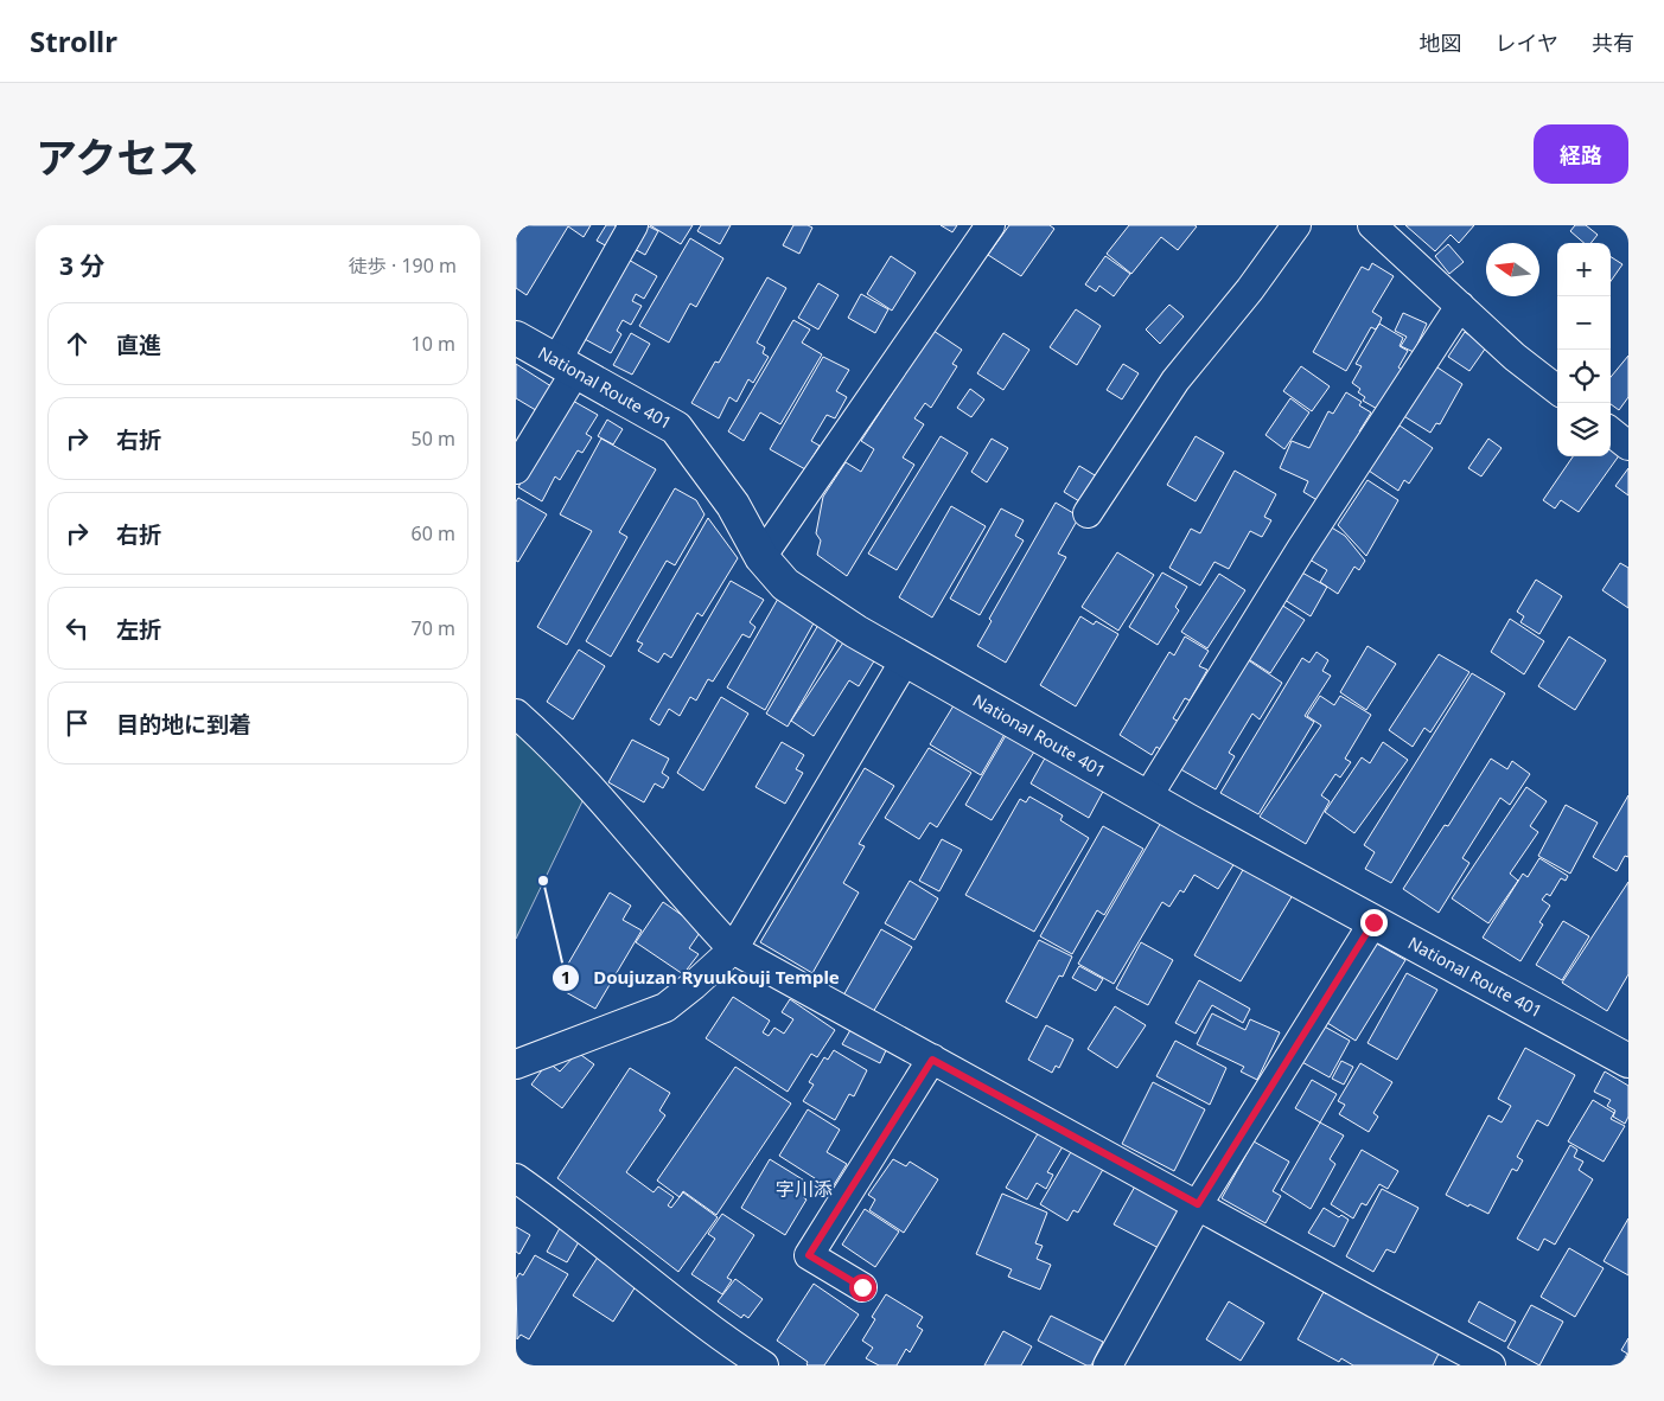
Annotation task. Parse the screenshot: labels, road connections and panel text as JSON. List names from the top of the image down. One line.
{"streets":{"highway":["National Route 401"]},"districts":["字川添"],"places":["Doujuzan Ryuukouji Temple"],"north":"left","page":{"header":"Strollr","nav":["地図","レイヤ","共有"],"title":"アクセス","buttons":"経路","heading":["3 分","徒歩 · 190 m"],"map_buttons":["+","−"],"list":[["直進","10 m"],["右折","50 m"],["右折","60 m"],["左折","70 m"],"目的地に到着"]}}
